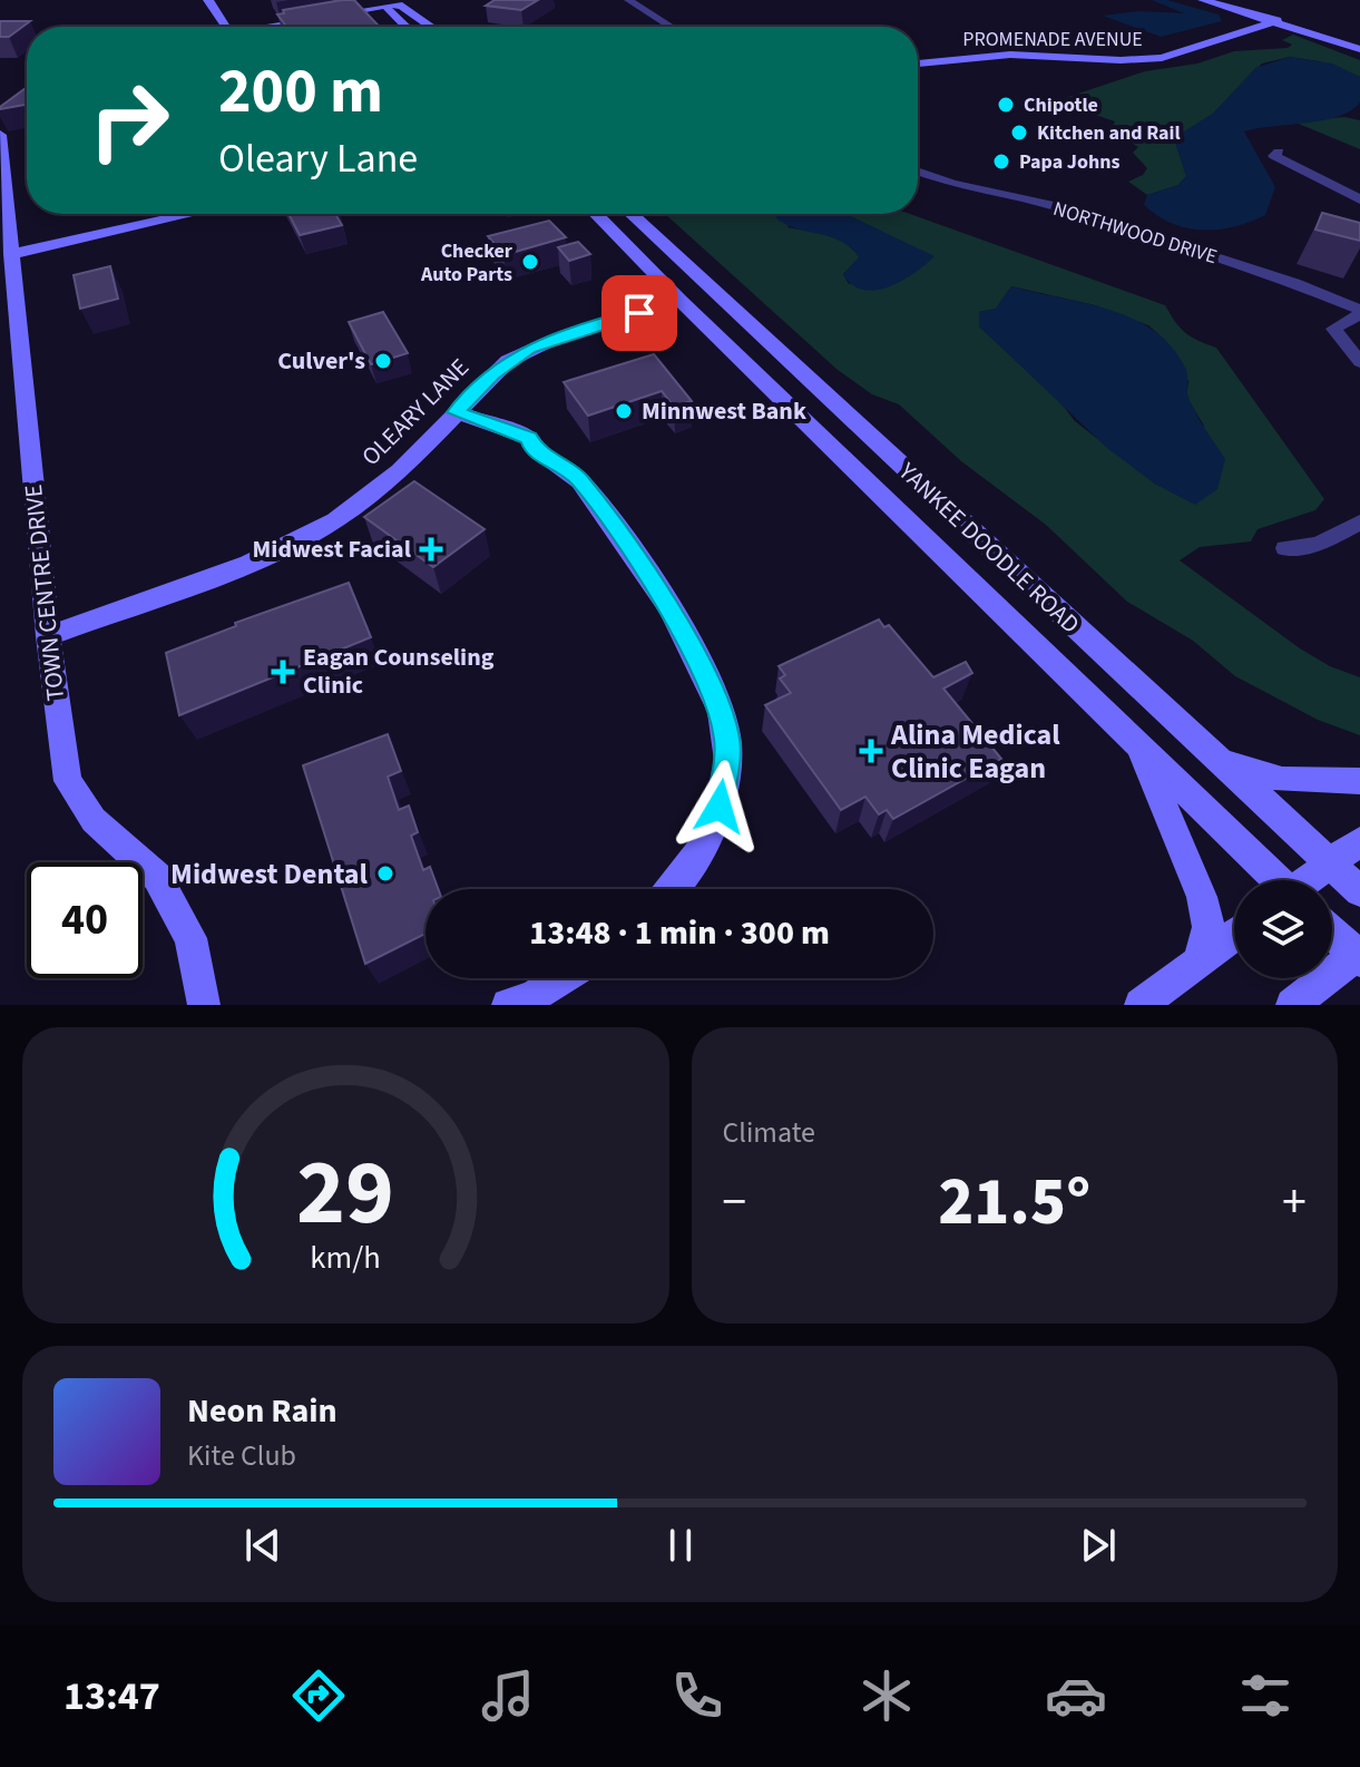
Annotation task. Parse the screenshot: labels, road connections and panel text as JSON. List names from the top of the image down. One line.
{"streets":{"street":["PROMENADE AVENUE","NORTHWOOD DRIVE","OLEARY LANE","YANKEE DOODLE ROAD","TOWN CENTRE DRIVE"]},"crossings":[["OLEARY LANE","YANKEE DOODLE ROAD"],["OLEARY LANE","TOWN CENTRE DRIVE"]],"places":{"other":["Chipotle","Kitchen and Rail","Papa Johns","Checker Auto Parts","Culver's","Minnwest Bank","Midwest Dental"],"health":["Midwest Facial","Eagan Counseling Clinic","Alina Medical Clinic Eagan"]},"page":{"turn":["200 m","Oleary Lane"],"limit":"40","trip":"13:48 · 1 min · 300 m","tile":"Climate","heat":["−","21.5°","+"],"song":["Neon Rain","Kite Club"],"tabs":"13:47","gauge":["29","km/h"]}}
